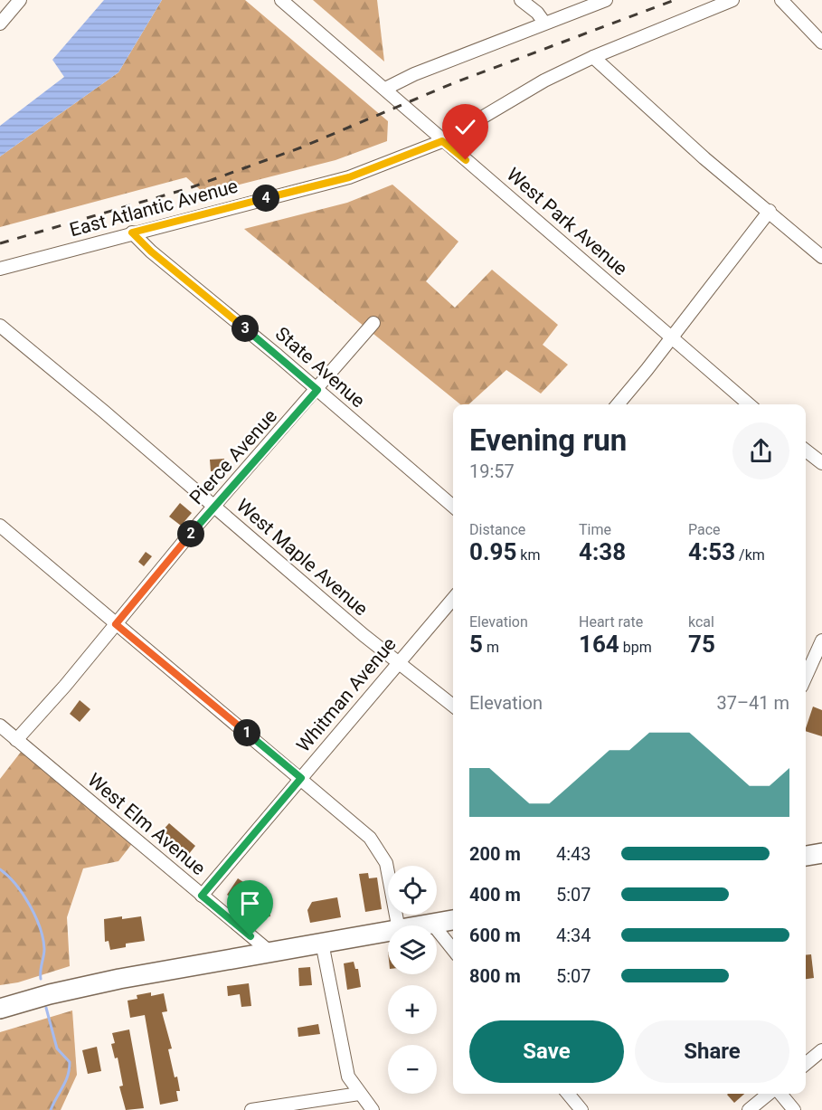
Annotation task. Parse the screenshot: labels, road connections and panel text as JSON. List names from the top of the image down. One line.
{"streets":{"street":["East Atlantic Avenue","West Park Avenue","State Avenue","Pierce Avenue","West Maple Avenue","Whitman Avenue","West Elm Avenue"]},"crossings":[["East Atlantic Avenue","West Park Avenue"],["East Atlantic Avenue","State Avenue"],["State Avenue","Pierce Avenue"],["Pierce Avenue","West Maple Avenue"],["Pierce Avenue","West Elm Avenue"],["West Maple Avenue","Whitman Avenue"],["Whitman Avenue","West Elm Avenue"]],"page":{"pins":["4","3","2","1"],"heading":["Evening run","19:57"],"stats":[["Distance","0.95 km"],["Time","4:38"],["Pace","4:53 /km"],["Elevation","5 m"],["Heart rate","164 bpm"],["kcal","75"]],"chart":["Elevation","37–41 m"],"list":[{"name":"200 m","note":"4:43"},{"name":"400 m","note":"5:07"},{"name":"600 m","note":"4:34"},{"name":"800 m","note":"5:07"}],"map_buttons":["+","−"],"buttons":["Save","Share"]}}
